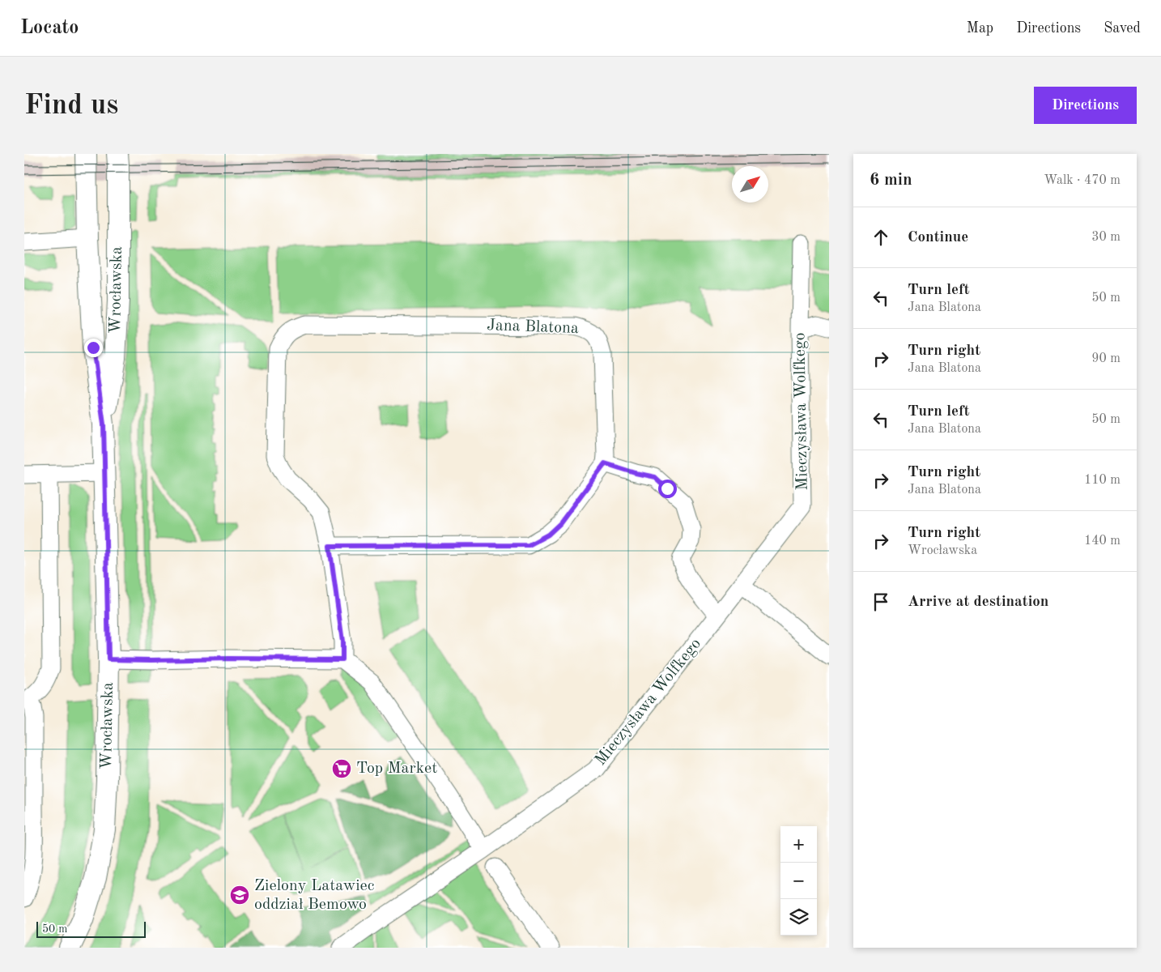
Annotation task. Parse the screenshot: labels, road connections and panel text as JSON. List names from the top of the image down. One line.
{"streets":{"street":["Wrocławska","Jana Blatona","Mieczysława Wolfkego"]},"places":{"supermarket":["Top Market"],"school or university":["Zielony Latawiec oddział Bemowo"]},"scale_bar":"50 m","north":"top right","page":{"header":"Locato","nav":["Map","Directions","Saved"],"buttons":"Directions","title":"Find us","heading":["6 min","Walk · 470 m"],"list":[["Continue","30 m"],["Turn left","Jana Blatona","50 m"],["Turn right","Jana Blatona","90 m"],["Turn left","Jana Blatona","50 m"],["Turn right","Jana Blatona","110 m"],["Turn right","Wrocławska","140 m"],"Arrive at destination"],"map_buttons":["+","−"],"scale":"50 m"}}
